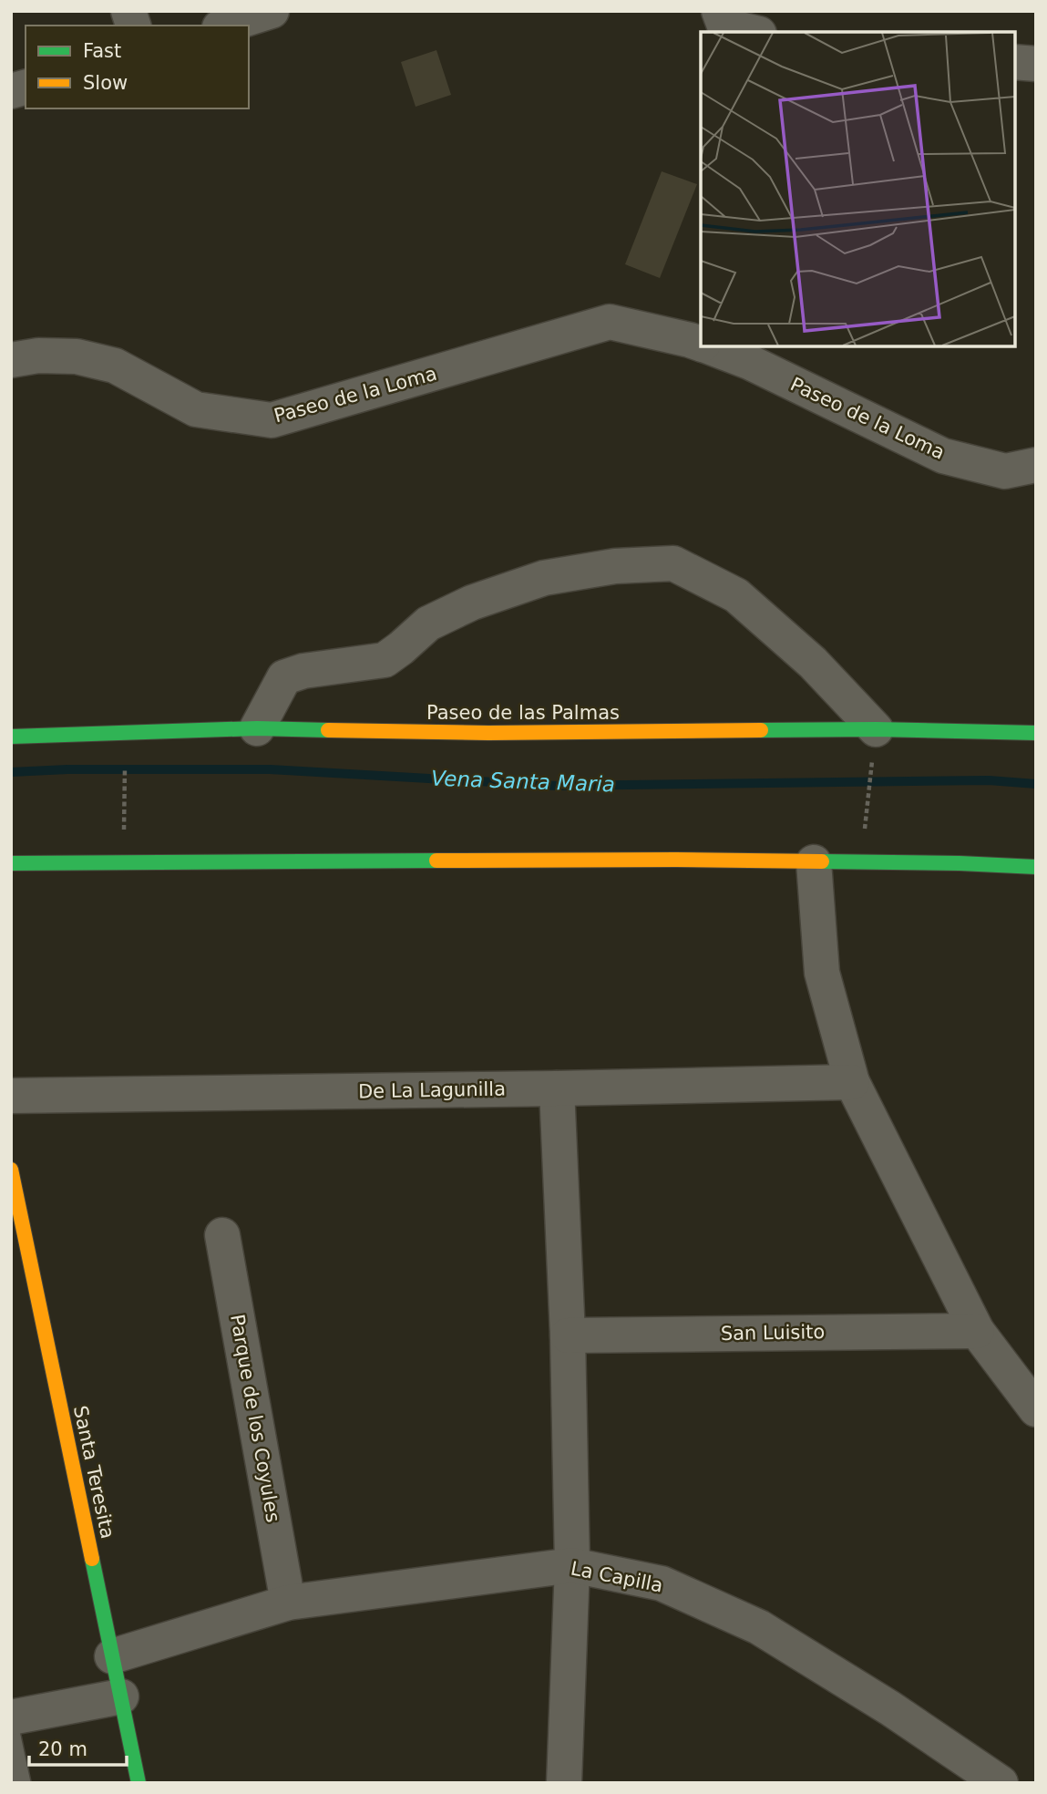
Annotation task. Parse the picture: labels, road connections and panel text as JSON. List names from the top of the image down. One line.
{"streets":{"street":["Paseo de la Loma","Paseo de las Palmas","De La Lagunilla","San Luisito","Parque de los Coyules","Santa Teresita","La Capilla"]},"crossings":[["Parque de los Coyules","La Capilla"],["Santa Teresita","La Capilla"]],"water":["Vena Santa Maria"],"legend":["Fast","Slow"],"scale_bar":"20 m"}
